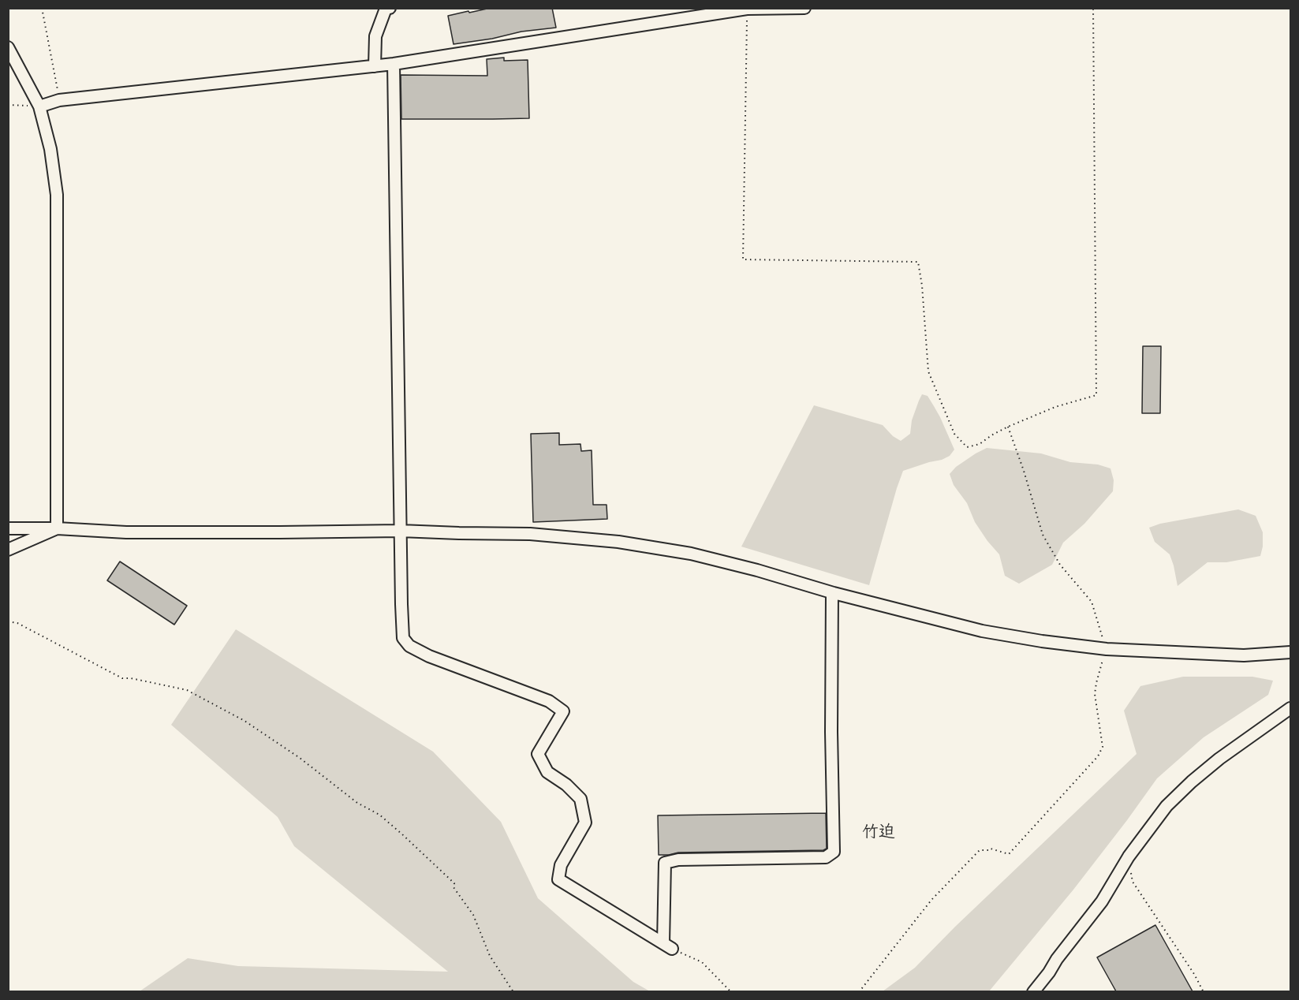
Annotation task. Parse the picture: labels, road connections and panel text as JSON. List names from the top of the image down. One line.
{"districts":["竹迫"]}
